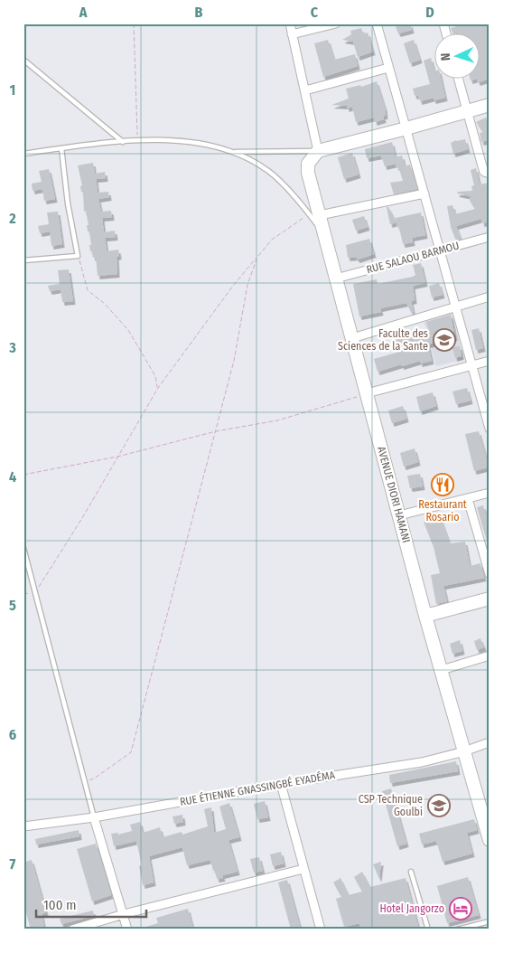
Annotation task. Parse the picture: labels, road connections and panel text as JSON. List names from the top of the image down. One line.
{"streets":{"main road":["AVENUE DIORI HAMANI"],"street":["RUE SALAOU BARMOU","RUE ÉTIENNE GNASSINGBÉ EYADÉMA"]},"crossings":[["RUE SALAOU BARMOU","AVENUE DIORI HAMANI"],["AVENUE DIORI HAMANI","RUE ÉTIENNE GNASSINGBÉ EYADÉMA"]],"places":{"school or university":["Faculte des Sciences de la Sante","CSP Technique Goulbi"],"restaurant":["Restaurant Rosario"],"hotel":["Hotel Jangorzo"]},"scale_bar":"100 m","north":"left","grid":{"columns":["A","B","C","D"],"rows":["1","2","3","4","5","6","7"]}}
